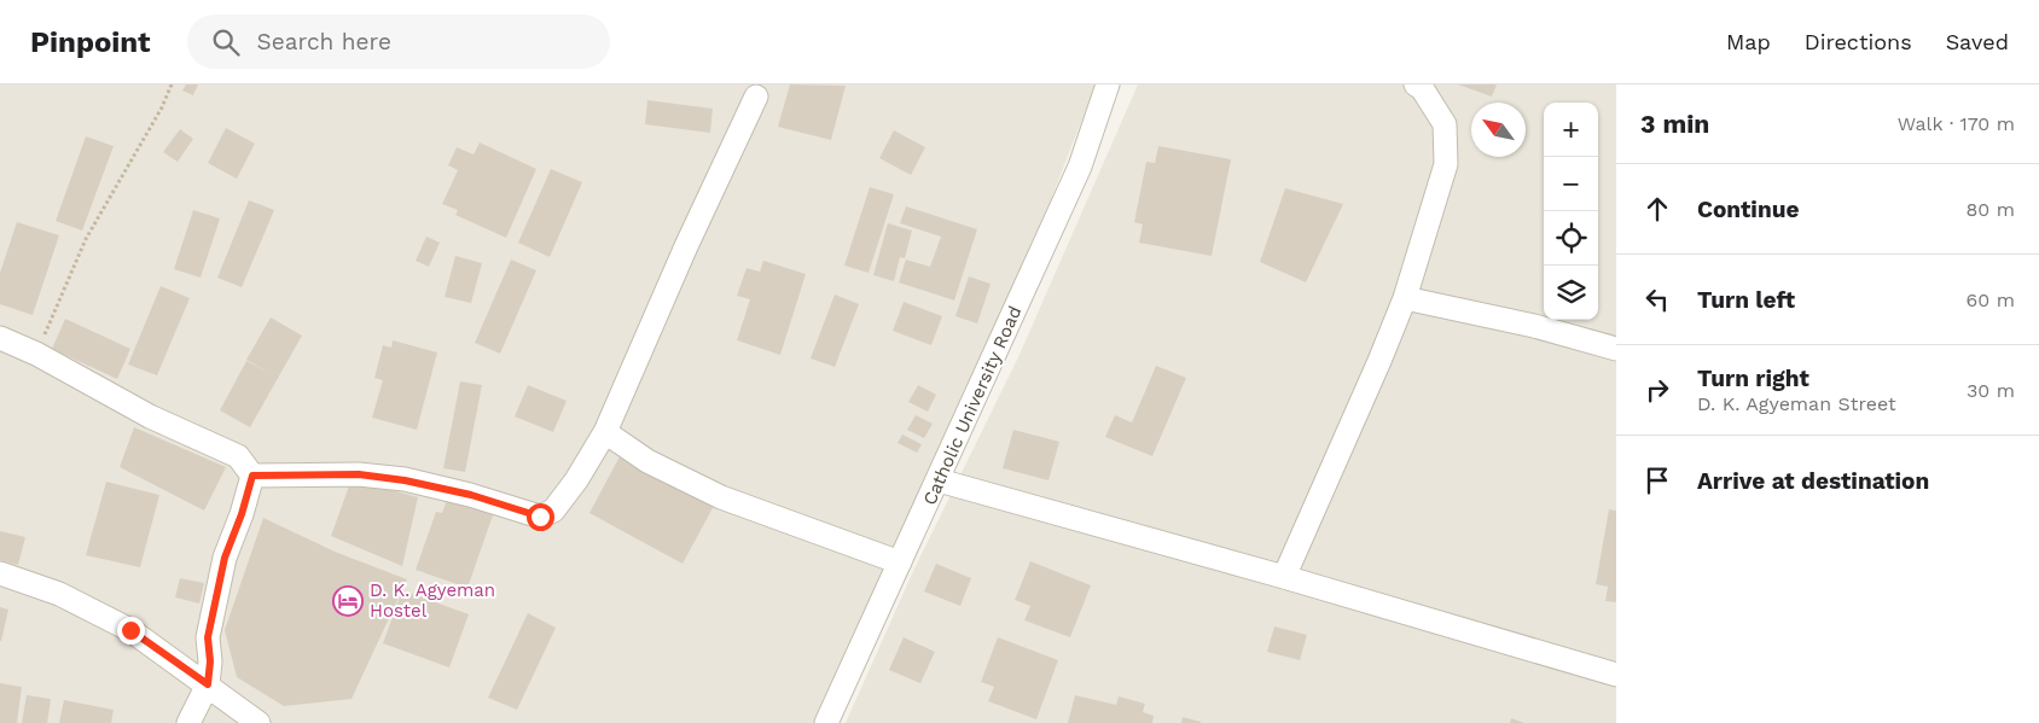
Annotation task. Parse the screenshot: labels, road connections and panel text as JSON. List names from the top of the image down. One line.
{"streets":{"street":["Catholic University Road"]},"places":{"hotel":["D. K. Agyeman Hostel"]},"north":"top left","page":{"header":"Pinpoint","search":"Search here","nav":["Map","Directions","Saved"],"heading":["3 min","Walk · 170 m"],"map_buttons":["+","−"],"list":[["Continue","80 m"],["Turn left","60 m"],["Turn right","D. K. Agyeman Street","30 m"],"Arrive at destination"]}}
